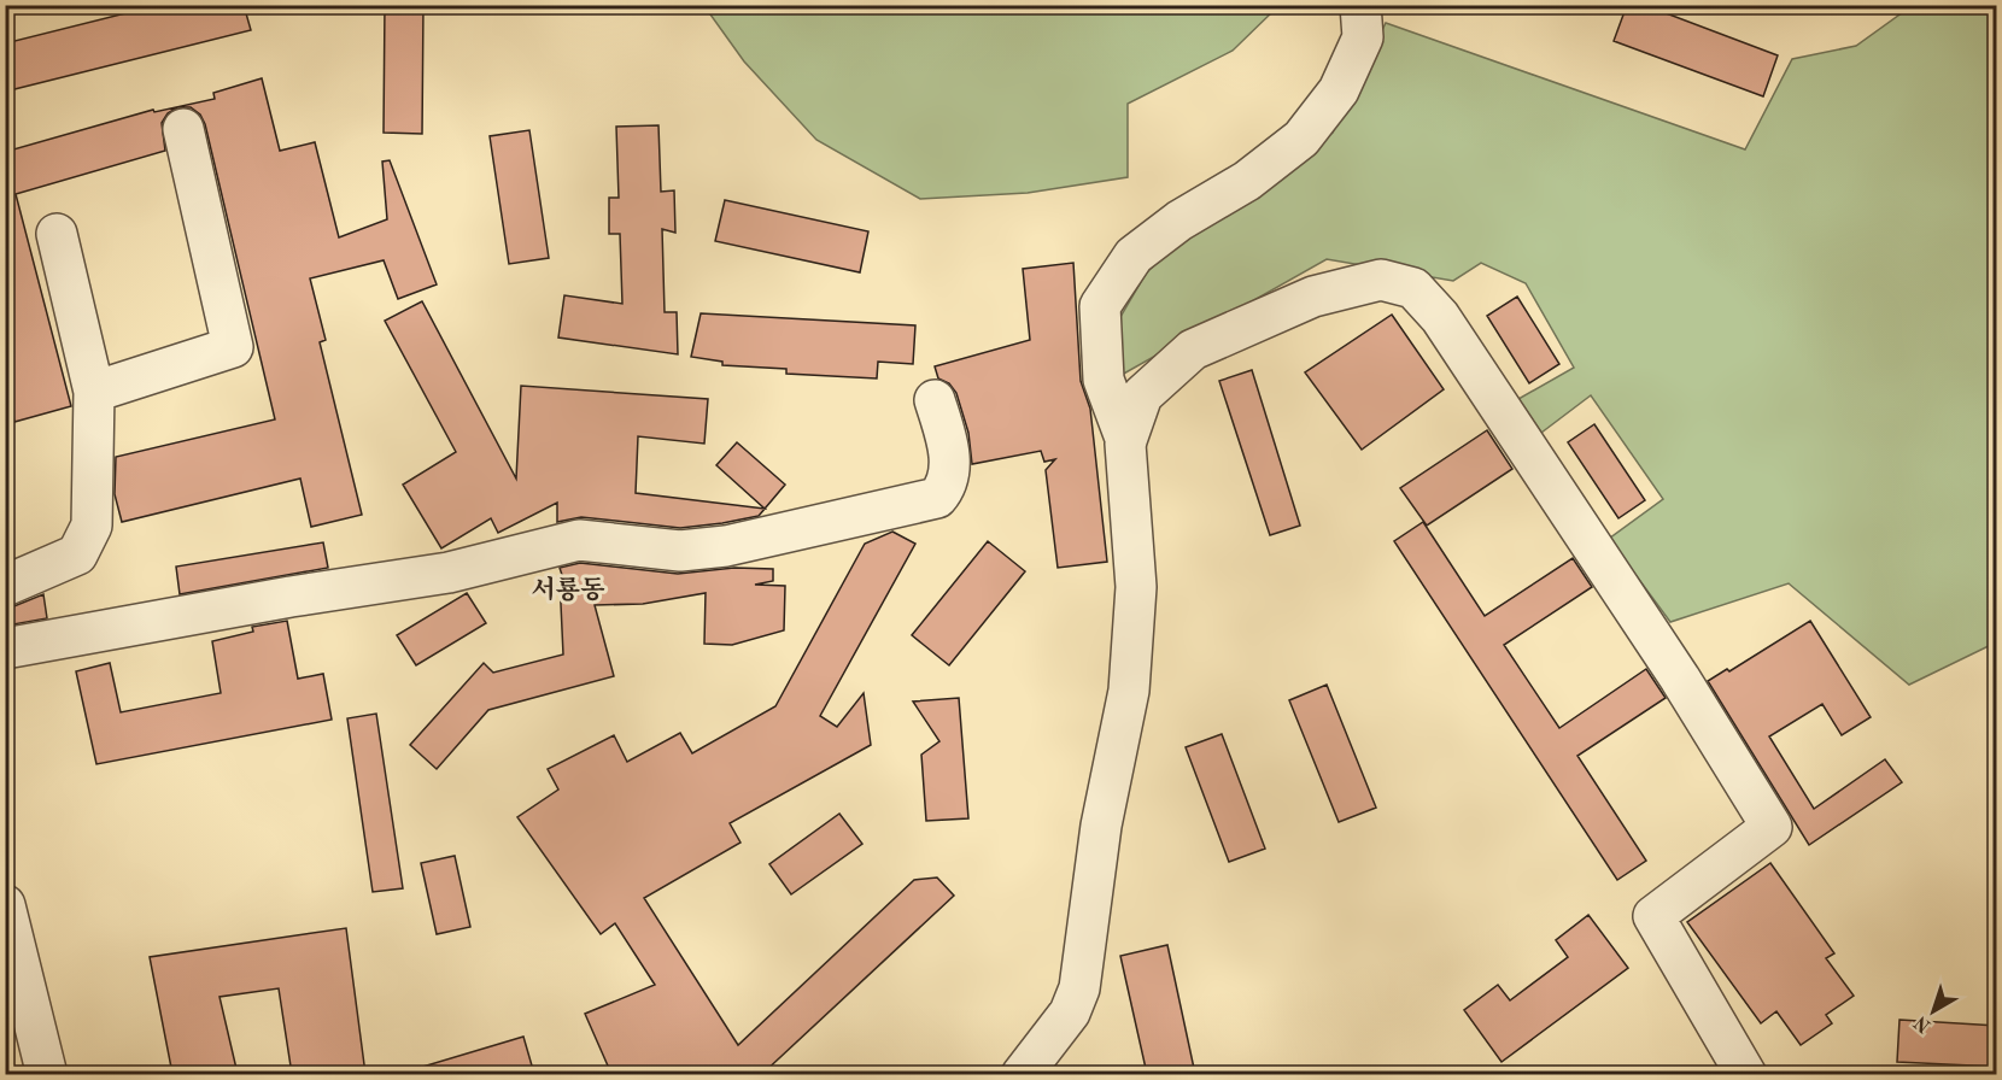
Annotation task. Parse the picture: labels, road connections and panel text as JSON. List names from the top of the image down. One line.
{"districts":["서룡동"],"north":"bottom left"}
